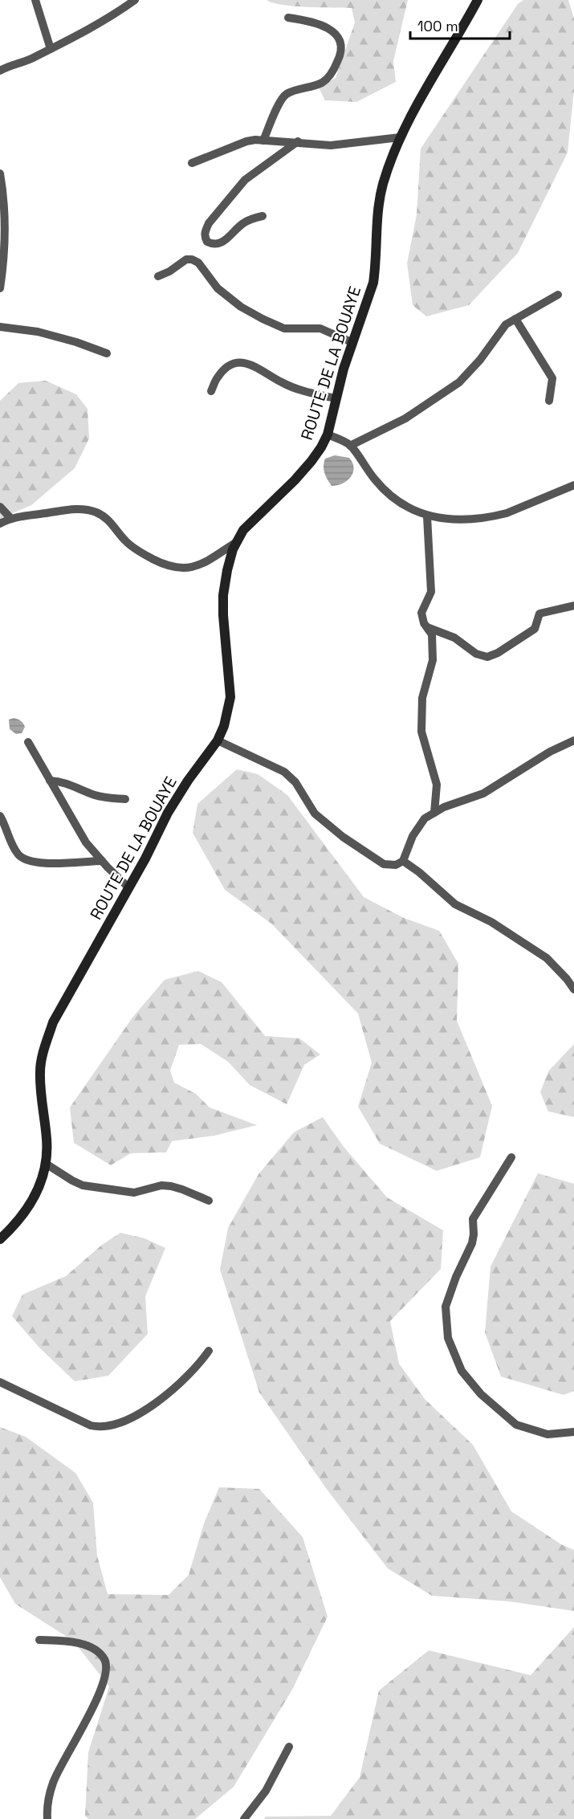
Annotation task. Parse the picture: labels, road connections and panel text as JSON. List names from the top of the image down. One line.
{"streets":{"main road":["ROUTE DE LA BOUAYE"]},"scale_bar":"100 m"}
